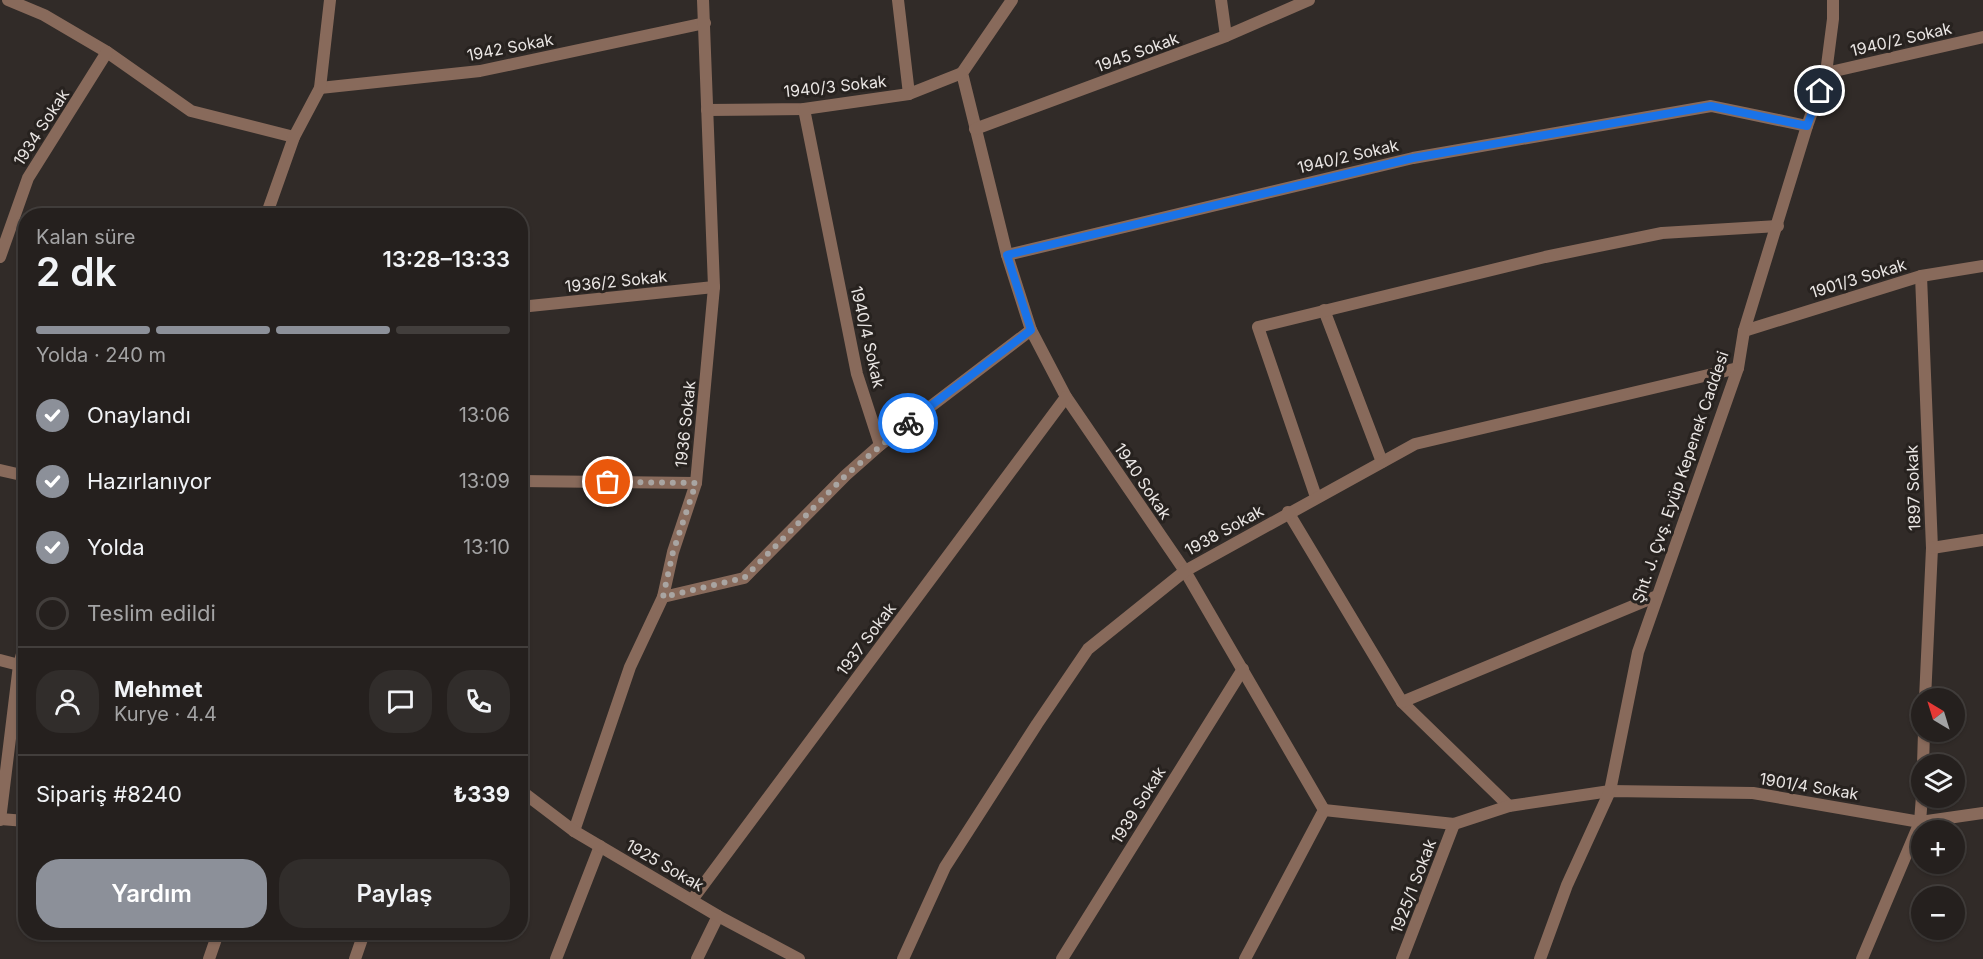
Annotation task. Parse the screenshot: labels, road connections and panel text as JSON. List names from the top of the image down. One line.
{"streets":{"street":["1940/2 Sokak","1942 Sokak","1945 Sokak","1940/3 Sokak","1934 Sokak","1901/3 Sokak","1936/2 Sokak","1940/4 Sokak","1936 Sokak","Şht. J. Çvş. Eyüp Kepenek Caddesi","1940 Sokak","1897 Sokak","1938 Sokak","1937 Sokak","1901/4 Sokak","1939 Sokak","1925 Sokak","1925/1 Sokak"]},"crossings":[["1940/2 Sokak","Şht. J. Çvş. Eyüp Kepenek Caddesi"],["1940/2 Sokak","1940 Sokak"],["1942 Sokak","1936 Sokak"],["1945 Sokak","1940 Sokak"],["1940/3 Sokak","1940/4 Sokak"],["1940/3 Sokak","1936 Sokak"],["1940/3 Sokak","1940 Sokak"],["1901/3 Sokak","Şht. J. Çvş. Eyüp Kepenek Caddesi"],["1901/3 Sokak","1897 Sokak"],["1936/2 Sokak","1936 Sokak"],["1936 Sokak","1925 Sokak"],["Şht. J. Çvş. Eyüp Kepenek Caddesi","1938 Sokak"],["Şht. J. Çvş. Eyüp Kepenek Caddesi","1901/4 Sokak"],["1940 Sokak","1938 Sokak"],["1940 Sokak","1937 Sokak"],["1940 Sokak","1939 Sokak"],["1937 Sokak","1925 Sokak"],["1901/4 Sokak","1925/1 Sokak"]],"north":"top left","page":{"heading":["2 dk","Kalan süre","13:28–13:33"],"panel":["Mehmet","Kurye · 4.4","Sipariş #8240","₺339"],"bar":"Yolda · 240 m","list":[["Onaylandı","13:06"],["Hazırlanıyor","13:09"],["Yolda","13:10"],"Teslim edildi"],"map_buttons":["+","−"],"buttons":["Yardım","Paylaş"]}}
